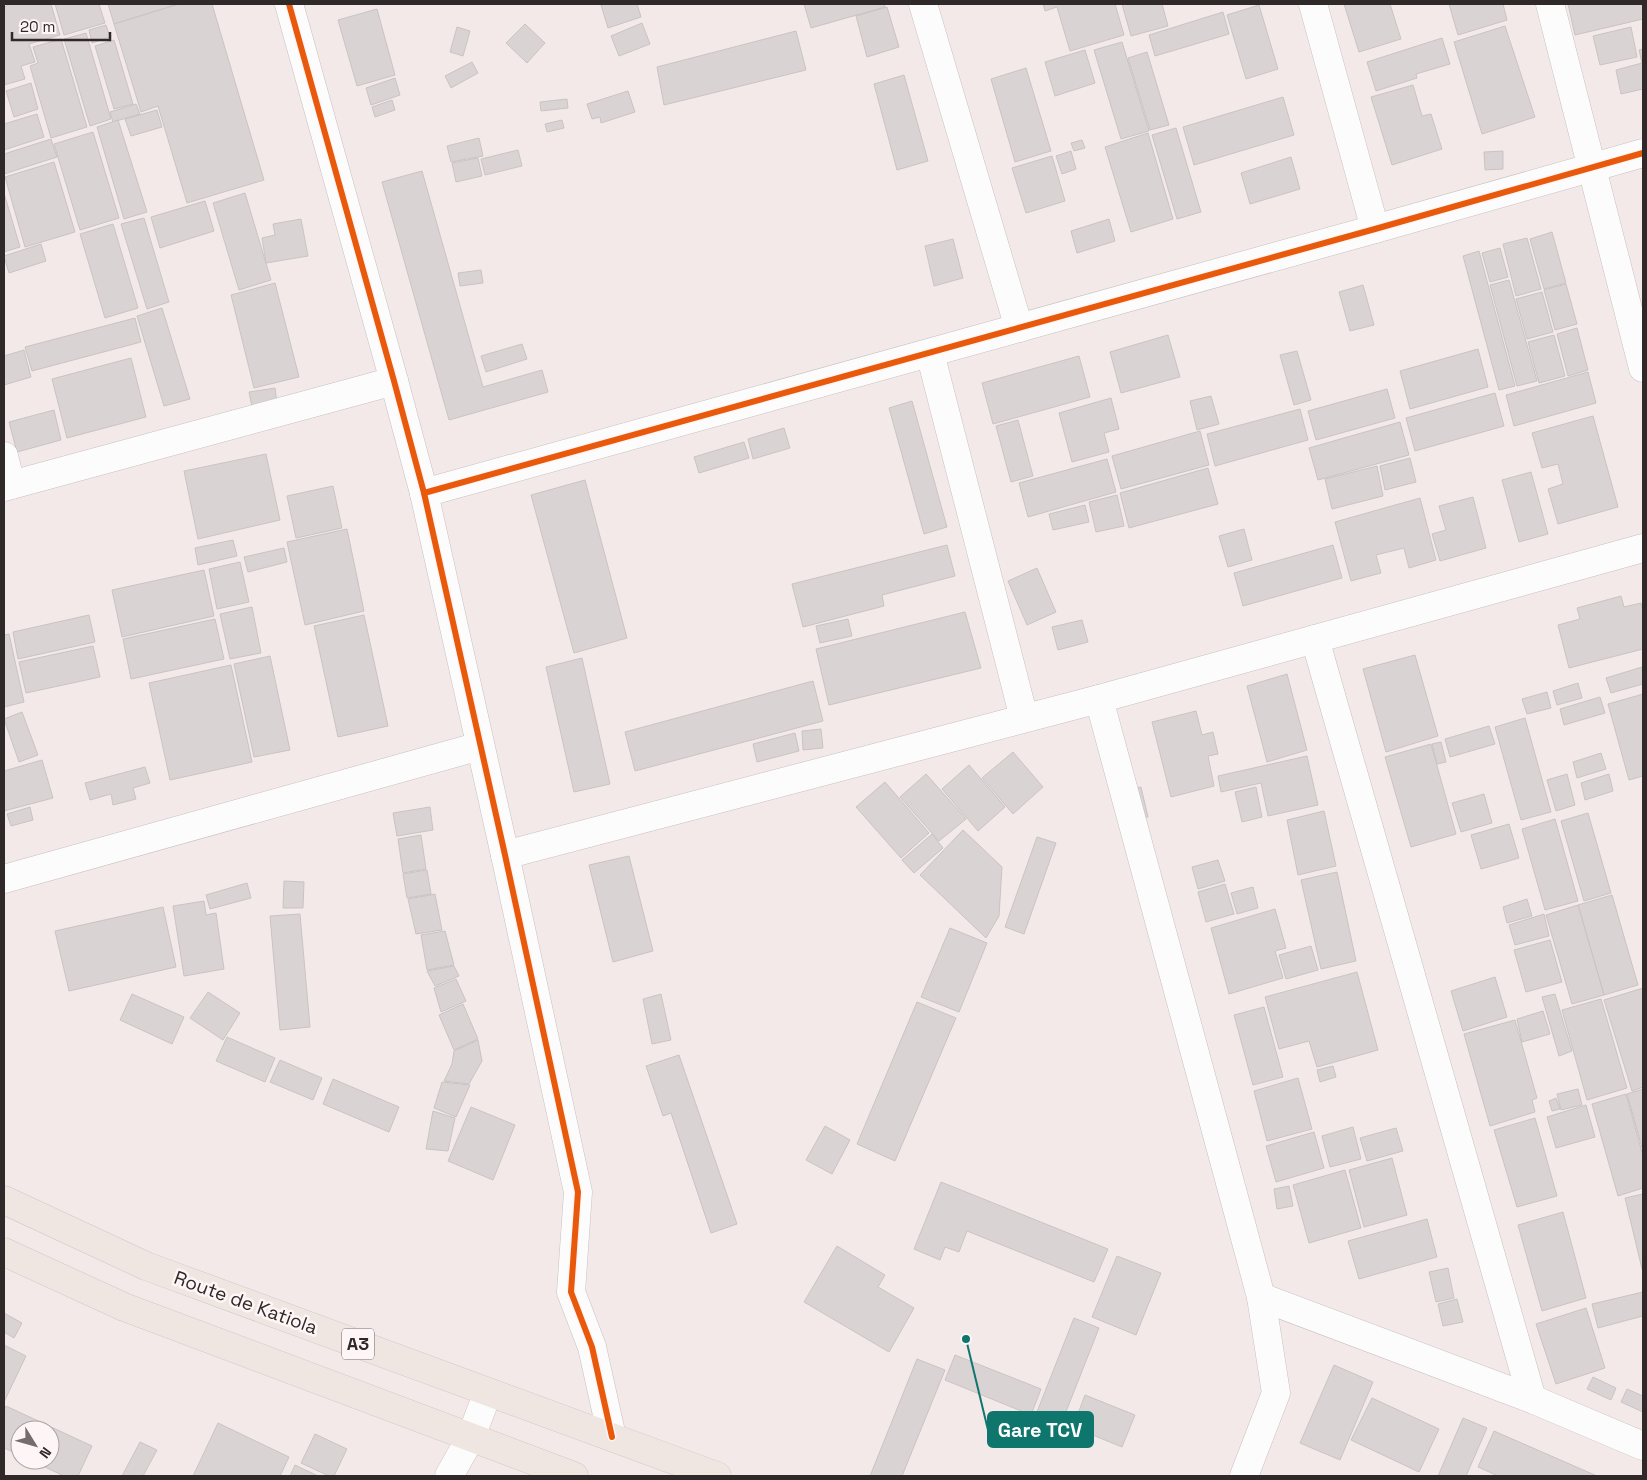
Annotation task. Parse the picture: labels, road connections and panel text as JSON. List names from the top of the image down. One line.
{"streets":{"highway":["Route de Katiola","A3"]},"places":["Gare TCV"],"scale_bar":"20 m","north":"bottom right"}
